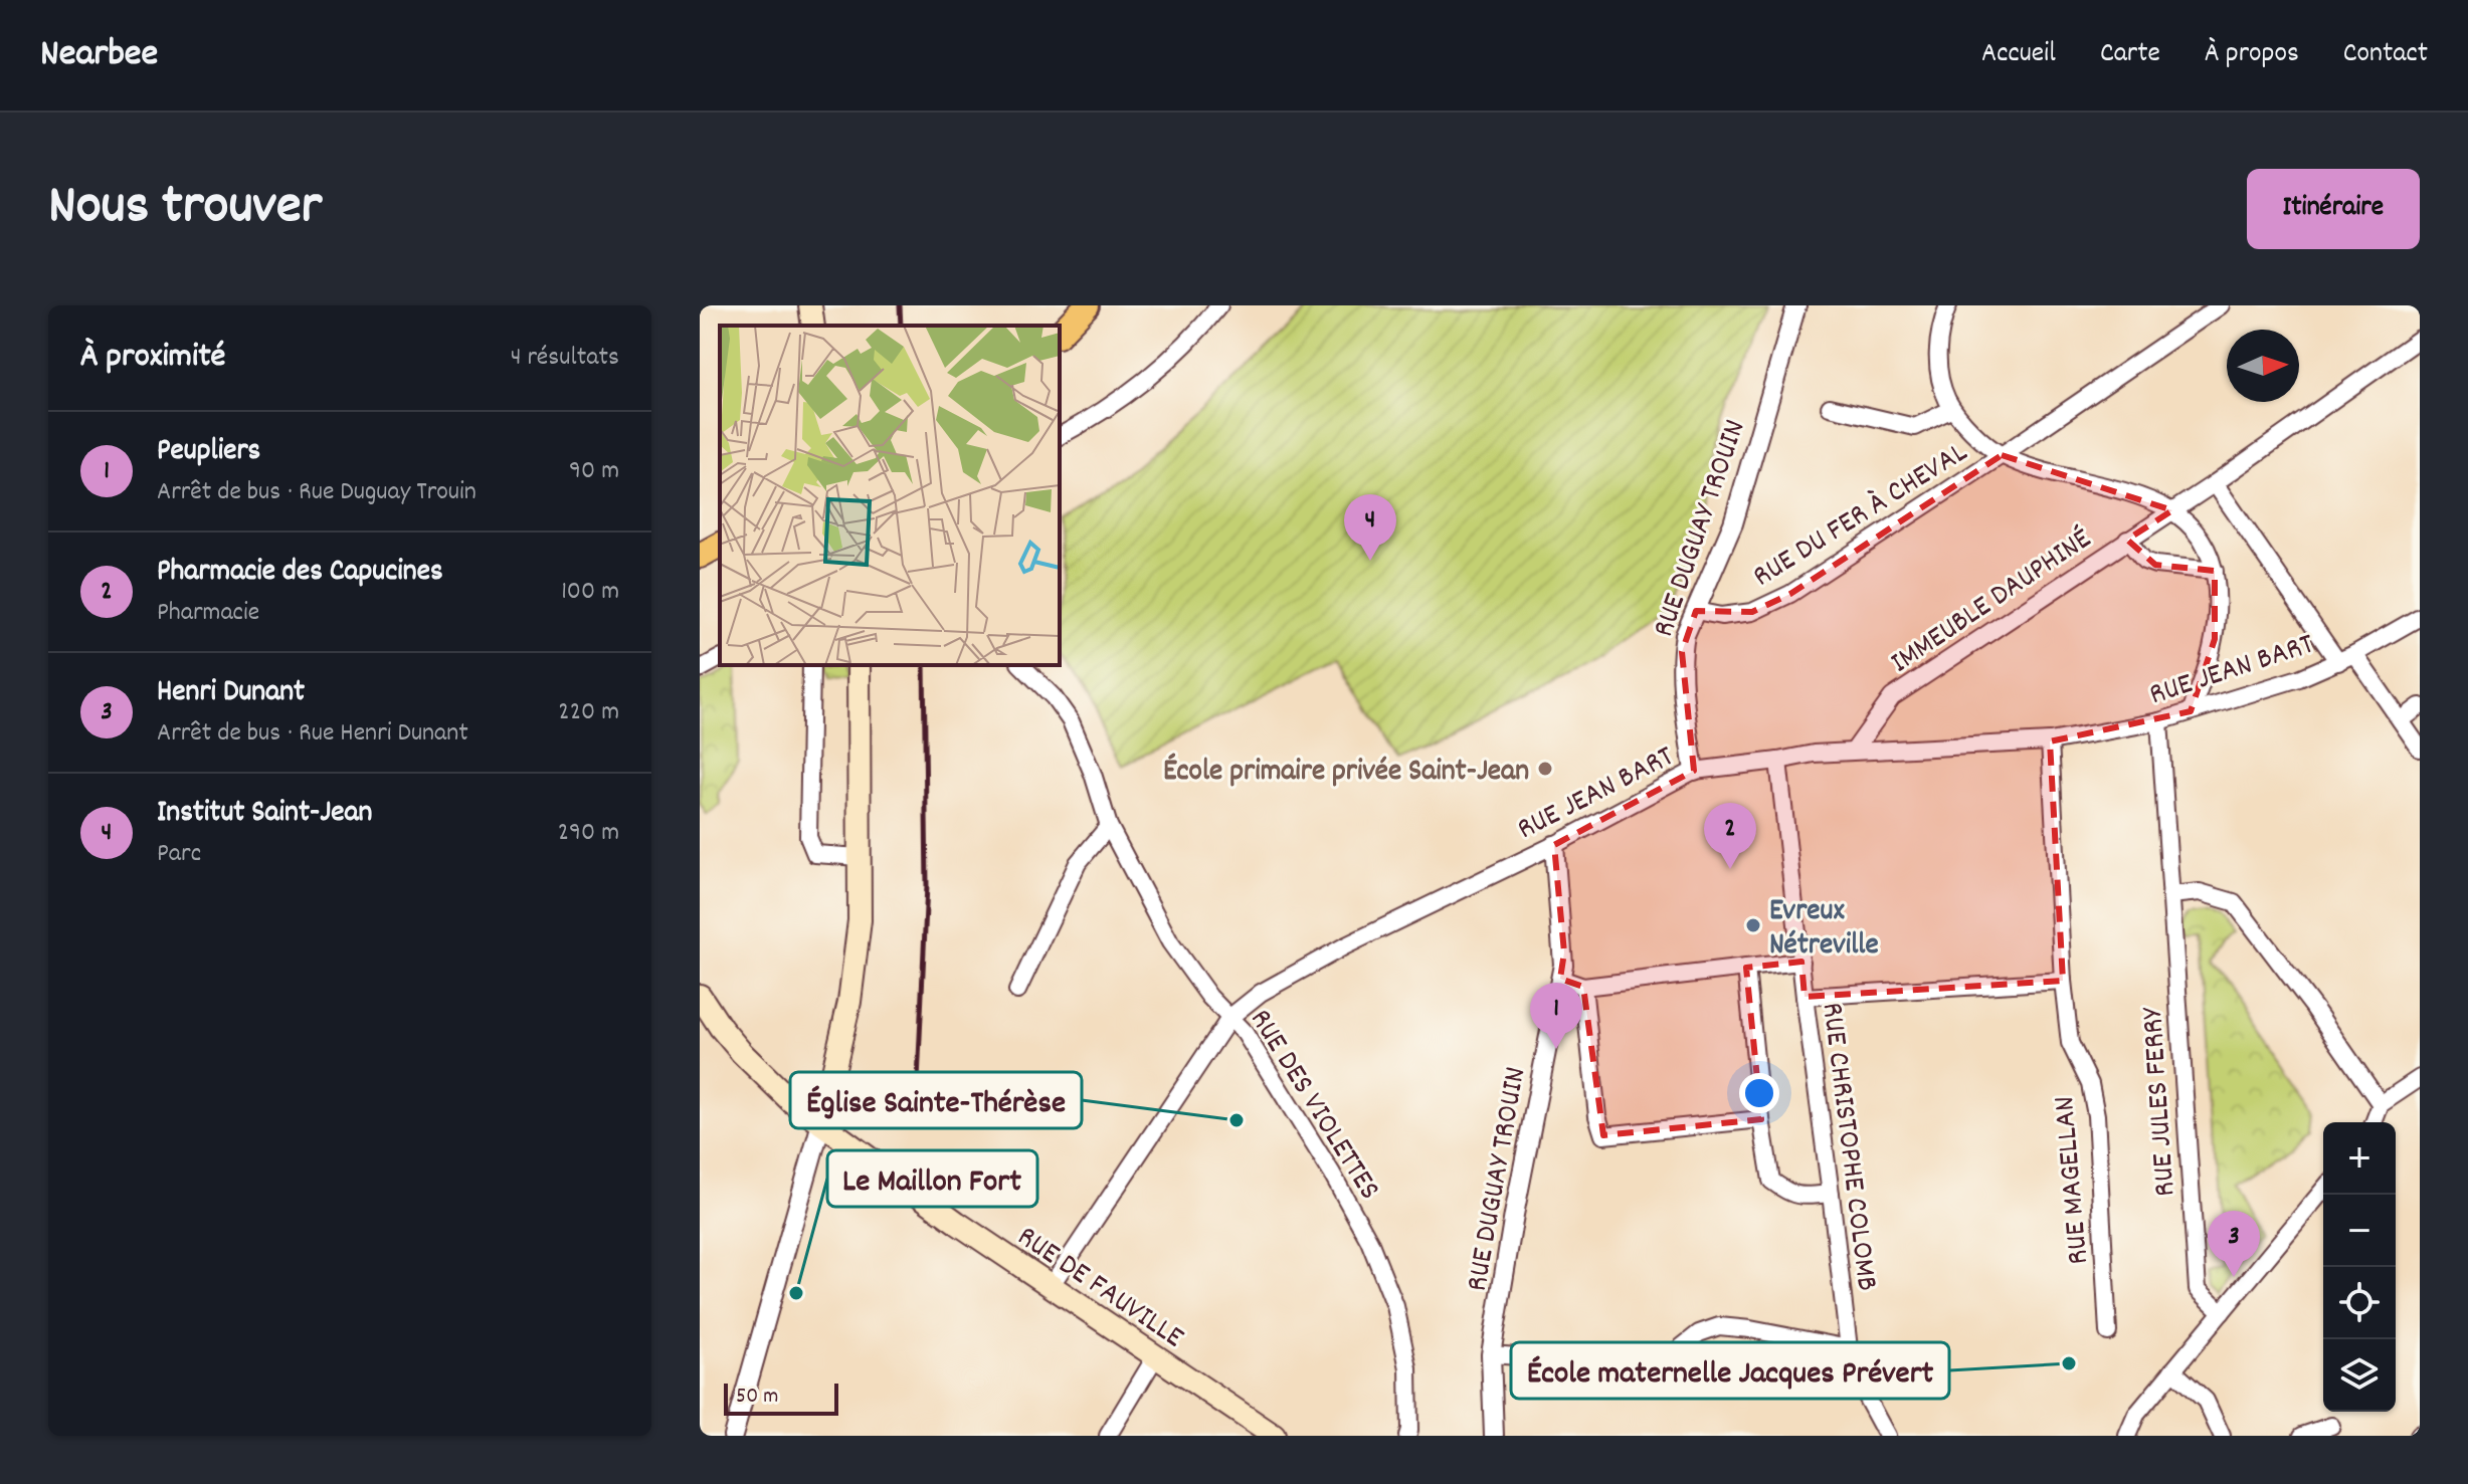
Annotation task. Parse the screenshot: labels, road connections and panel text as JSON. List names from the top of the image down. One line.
{"streets":{"main road":["RUE DE FAUVILLE"],"street":["RUE DU FER À CHEVAL","RUE DUGUAY TROUIN","IMMEUBLE DAUPHINÉ","RUE JEAN BART","RUE JULES FERRY","RUE DES VIOLETTES","RUE CHRISTOPHE COLOMB","RUE MAGELLAN"]},"crossings":[["RUE DU FER À CHEVAL","RUE DUGUAY TROUIN"],["RUE DU FER À CHEVAL","IMMEUBLE DAUPHINÉ"],["RUE DU FER À CHEVAL","RUE JEAN BART"],["RUE DUGUAY TROUIN","RUE JEAN BART"],["IMMEUBLE DAUPHINÉ","RUE JEAN BART"],["RUE JEAN BART","RUE JULES FERRY"],["RUE JEAN BART","RUE DES VIOLETTES"],["RUE JEAN BART","RUE CHRISTOPHE COLOMB"],["RUE JEAN BART","RUE MAGELLAN"],["RUE JEAN BART","RUE DE FAUVILLE"]],"places":["École primaire privée Saint-Jean","Evreux Nétreville","Église Sainte-Thérèse","Le Maillon Fort","École maternelle Jacques Prévert"],"scale_bar":"50 m","north":"right","page":{"header":"Nearbee","nav":["Accueil","Carte","À propos","Contact"],"title":"Nous trouver","buttons":"Itinéraire","heading":["À proximité","4 résultats"],"list":[{"mark":"1","name":"Peupliers","note":"Arrêt de bus · Rue Duguay Trouin","value":"90 m"},{"mark":"2","name":"Pharmacie des Capucines","note":"Pharmacie","value":"100 m"},{"mark":"3","name":"Henri Dunant","note":"Arrêt de bus · Rue Henri Dunant","value":"220 m"},{"mark":"4","name":"Institut Saint-Jean","note":"Parc","value":"290 m"}],"pins":["4","2","1","3"],"map_buttons":["+","−"],"scale":"50 m"}}
